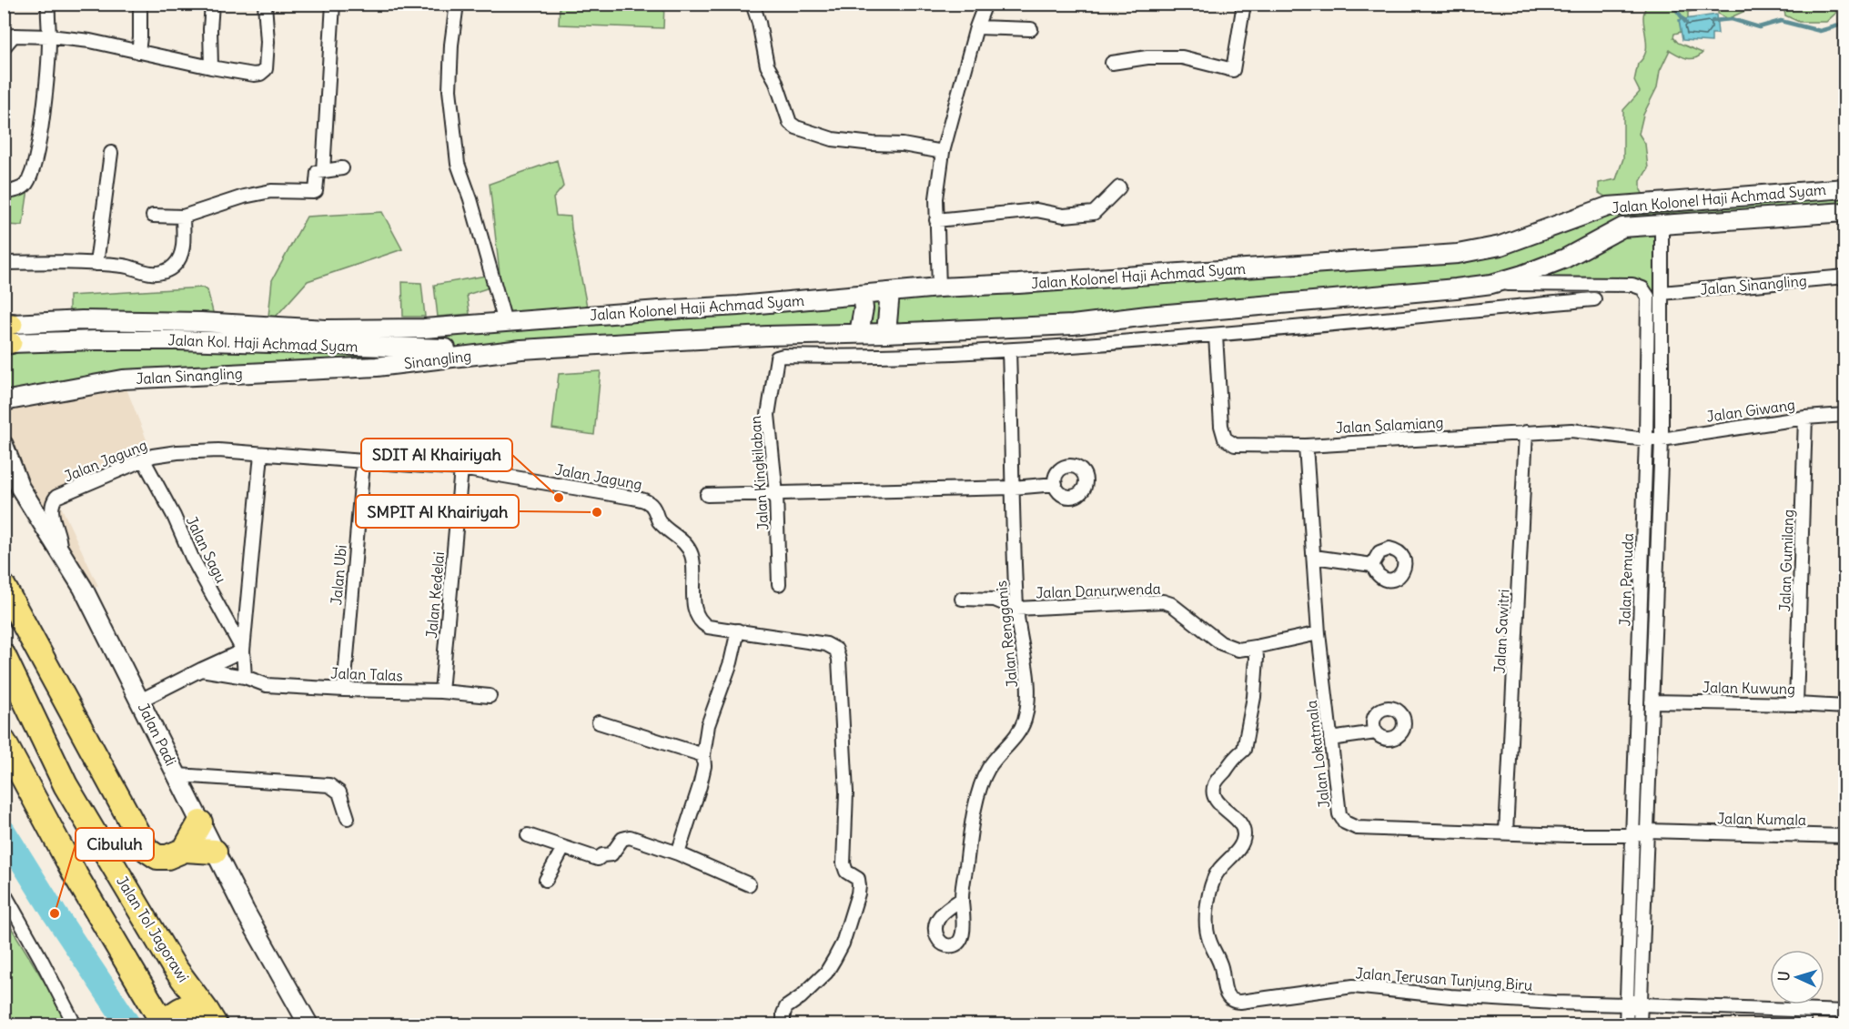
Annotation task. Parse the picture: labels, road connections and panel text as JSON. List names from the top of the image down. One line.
{"streets":{"highway":["Jalan Tol Jagorawi"],"main road":["Jalan Kolonel Haji Achmad Syam","Jalan Sinangling","Jalan Kol. Haji Achmad Syam","Sinangling","Jalan Padi"],"street":["Jalan Giwang","Jalan Salamiang","Jalan Jagung","Jalan Kingkilaban","Jalan Sagu","Jalan Gumilang","Jalan Ubi","Jalan Pemuda","Jalan Danurwenda","Jalan Kedelai","Jalan Sawitri","Jalan Rengganis","Jalan Talas","Jalan Kuwung","Jalan Lokatmala","Jalan Kumala","Jalan Terusan Tunjung Biru"]},"crossings":[["Jalan Kolonel Haji Achmad Syam","Jalan Kol. Haji Achmad Syam"],["Jalan Kolonel Haji Achmad Syam","Sinangling"],["Jalan Kolonel Haji Achmad Syam","Jalan Pemuda"],["Jalan Sinangling","Sinangling"],["Jalan Sinangling","Jalan Pemuda"],["Jalan Kol. Haji Achmad Syam","Sinangling"],["Jalan Giwang","Jalan Salamiang"],["Jalan Giwang","Jalan Gumilang"],["Jalan Giwang","Jalan Pemuda"],["Jalan Salamiang","Jalan Pemuda"],["Jalan Salamiang","Jalan Sawitri"],["Jalan Salamiang","Jalan Lokatmala"],["Jalan Jagung","Jalan Sagu"],["Jalan Jagung","Jalan Ubi"],["Jalan Jagung","Jalan Kedelai"],["Jalan Jagung","Jalan Padi"],["Jalan Kingkilaban","Jalan Rengganis"],["Jalan Gumilang","Jalan Kuwung"],["Jalan Ubi","Jalan Talas"],["Jalan Pemuda","Jalan Kuwung"],["Jalan Pemuda","Jalan Lokatmala"],["Jalan Pemuda","Jalan Terusan Tunjung Biru"],["Jalan Danurwenda","Jalan Rengganis"],["Jalan Danurwenda","Jalan Lokatmala"],["Jalan Danurwenda","Jalan Terusan Tunjung Biru"],["Jalan Kedelai","Jalan Talas"],["Jalan Sawitri","Jalan Lokatmala"],["Jalan Lokatmala","Jalan Kumala"]],"places":["SDIT Al Khairiyah","SMPIT Al Khairiyah","Cibuluh"],"north":"left"}
